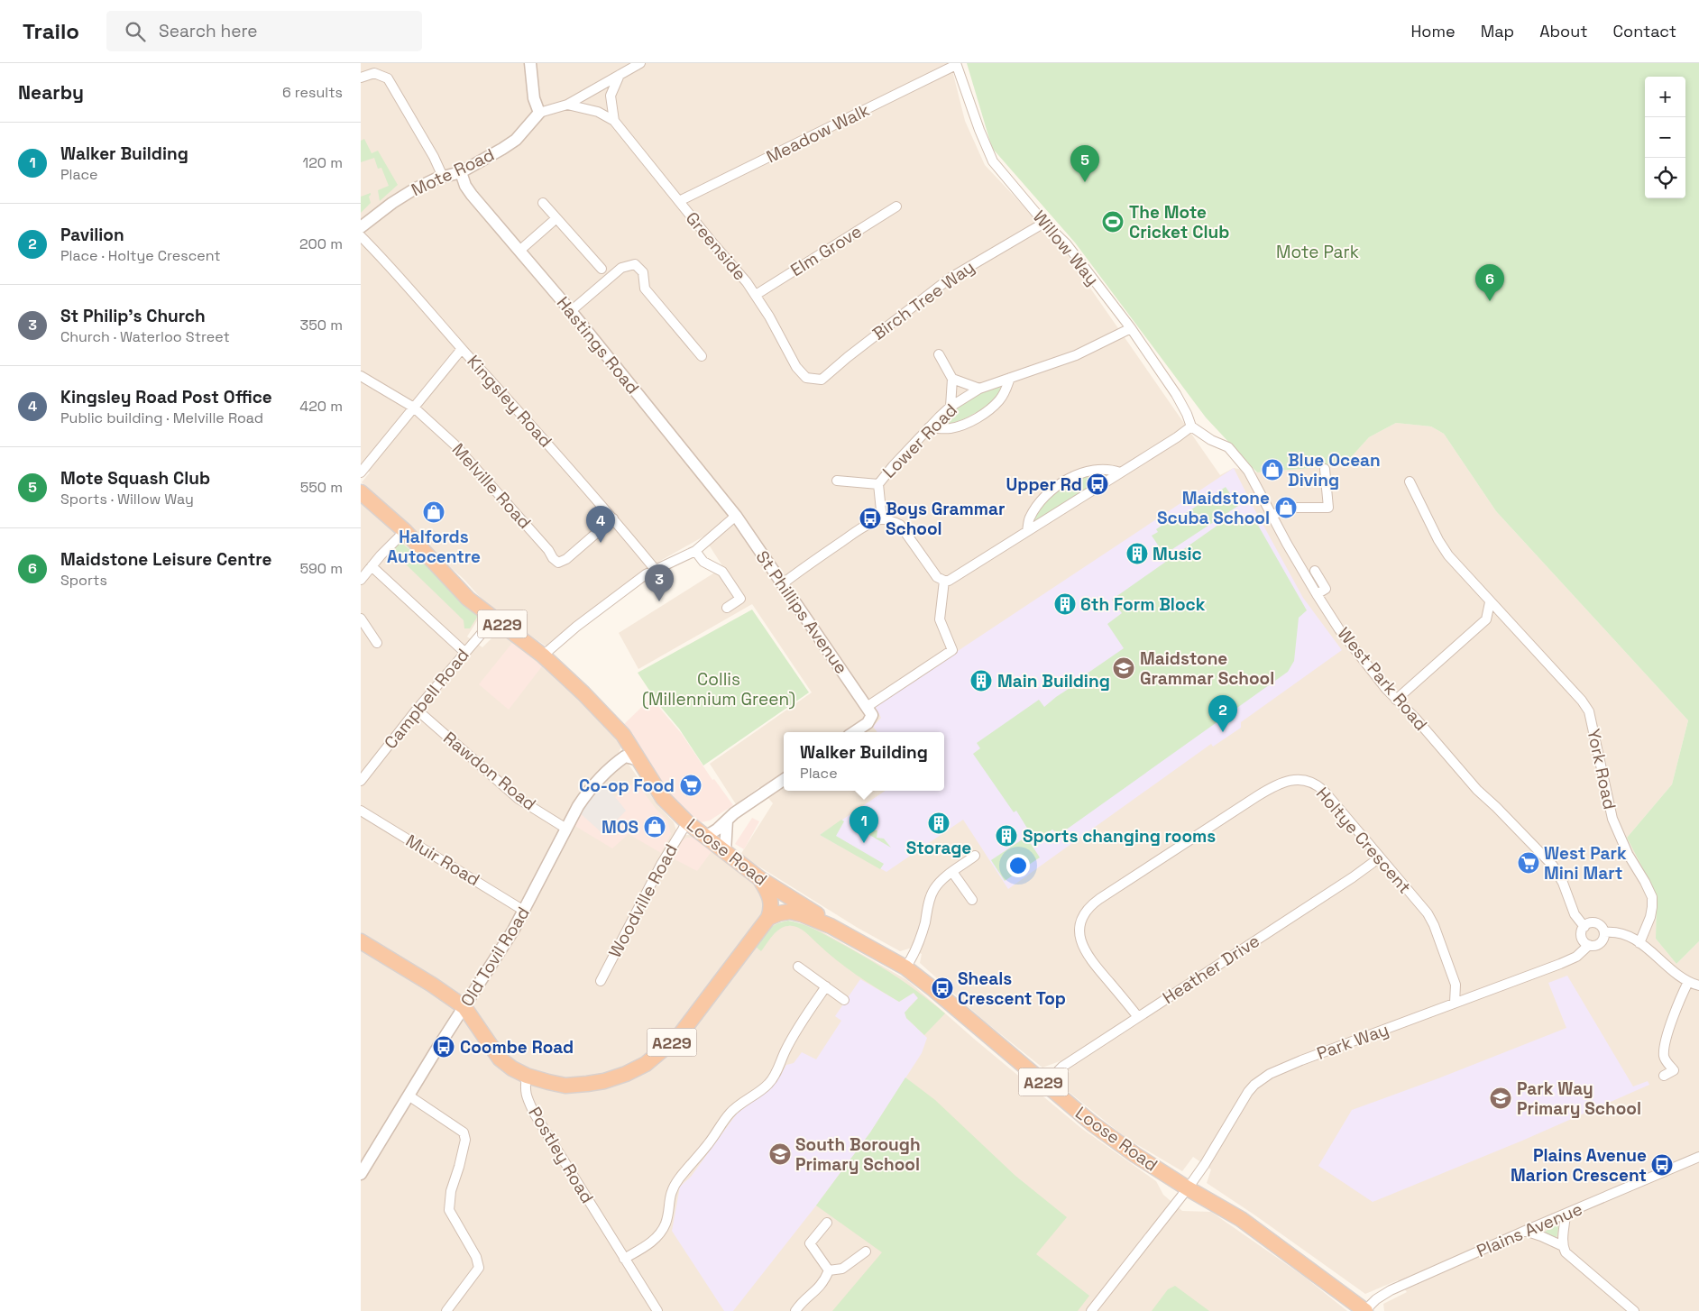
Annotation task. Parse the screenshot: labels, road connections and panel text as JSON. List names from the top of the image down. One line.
{"streets":{"highway":["A229","Loose Road"],"street":["Meadow Walk","Mote Road","Greenside","Willow Way","Elm Grove","Birch Tree Way","Hastings Road","Kingsley Road","Lower Road","Melville Road","St Phillips Avenue","West Park Road","Campbell Road","York Road","Rawdon Road","Holtye Crescent","Muir Road","Woodville Road","Old Tovil Road","Heather Drive","Park Way","Postley Road","Plains Avenue"]},"crossings":[["Meadow Walk","Greenside"],["Meadow Walk","Willow Way"],["Mote Road","Hastings Road"],["Greenside","Elm Grove"],["Greenside","Birch Tree Way"],["Willow Way","Birch Tree Way"],["Willow Way","Lower Road"],["Willow Way","West Park Road"],["Hastings Road","St Phillips Avenue"],["Kingsley Road","Melville Road"],["A229","Campbell Road"],["A229","Loose Road"],["A229","Old Tovil Road"],["A229","Postley Road"],["West Park Road","Park Way"],["Campbell Road","Rawdon Road"],["Rawdon Road","Old Tovil Road"],["Holtye Crescent","Heather Drive"],["Holtye Crescent","Park Way"],["Loose Road","Woodville Road"],["Loose Road","Old Tovil Road"],["Loose Road","Heather Drive"],["Loose Road","Park Way"],["Loose Road","Plains Avenue"],["Muir Road","Old Tovil Road"]],"parks":["Mote Park","Collis (Millennium Green)"],"places":{"sports":["The Mote Cricket Club"],"shop":["Blue Ocean Diving","Maidstone Scuba School","Halfords Autocentre","MOS"],"bus stop":["Upper Rd","Boys Grammar School","Sheals Crescent Top","Coombe Road","Plains Avenue Marion Crescent"],"building":["Music","6th Form Block","Main Building","Storage","Sports changing rooms"],"school or university":["Maidstone Grammar School","Park Way Primary School","South Borough Primary School"],"supermarket":["Co-op Food","West Park Mini Mart"]},"page":{"header":"Trailo","search":"Search here","nav":["Home","Map","About","Contact"],"heading":["Nearby","6 results"],"map_buttons":["+","−"],"list":[{"mark":"1","name":"Walker Building","note":"Place","value":"120 m"},{"mark":"2","name":"Pavilion","note":"Place · Holtye Crescent","value":"200 m"},{"mark":"3","name":"St Philip's Church","note":"Church · Waterloo Street","value":"350 m"},{"mark":"4","name":"Kingsley Road Post Office","note":"Public building · Melville Road","value":"420 m"},{"mark":"5","name":"Mote Squash Club","note":"Sports · Willow Way","value":"550 m"},{"mark":"6","name":"Maidstone Leisure Centre","note":"Sports","value":"590 m"}],"pins":["5","6","4","3","2","1"],"popup":["Walker Building","Place"]}}
